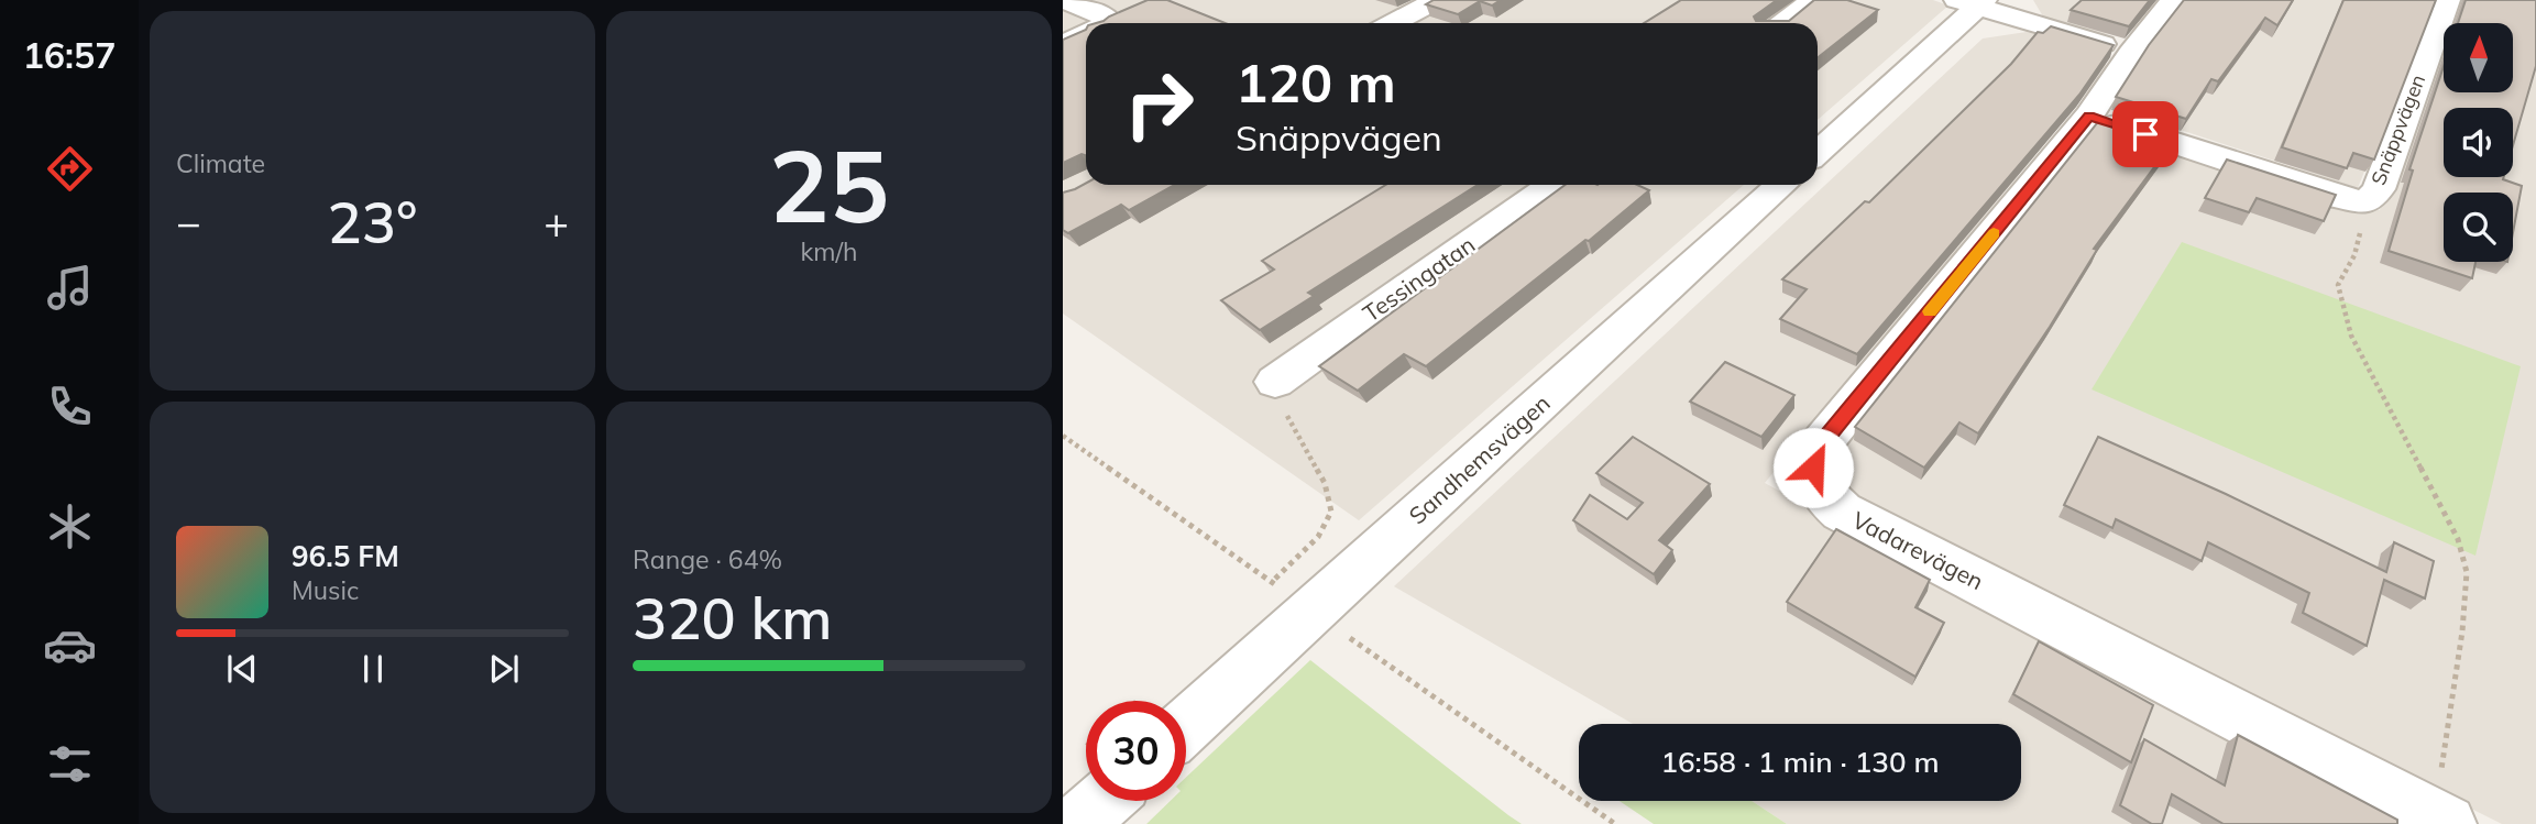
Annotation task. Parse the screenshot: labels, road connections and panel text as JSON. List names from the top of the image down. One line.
{"streets":{"street":["Snäppvägen","Tessingatan","Sandhemsvägen","Vadarevägen"]},"crossings":[["Snäppvägen","Vadarevägen"]],"north":"top","page":{"tabs":"16:57","tile":["Climate",["25","km/h"],["Range · 64%","320 km"]],"turn":["120 m","Snäppvägen"],"heat":["−","23°","+"],"song":["96.5 FM","Music"],"limit":"30","trip":"16:58 · 1 min · 130 m"}}
